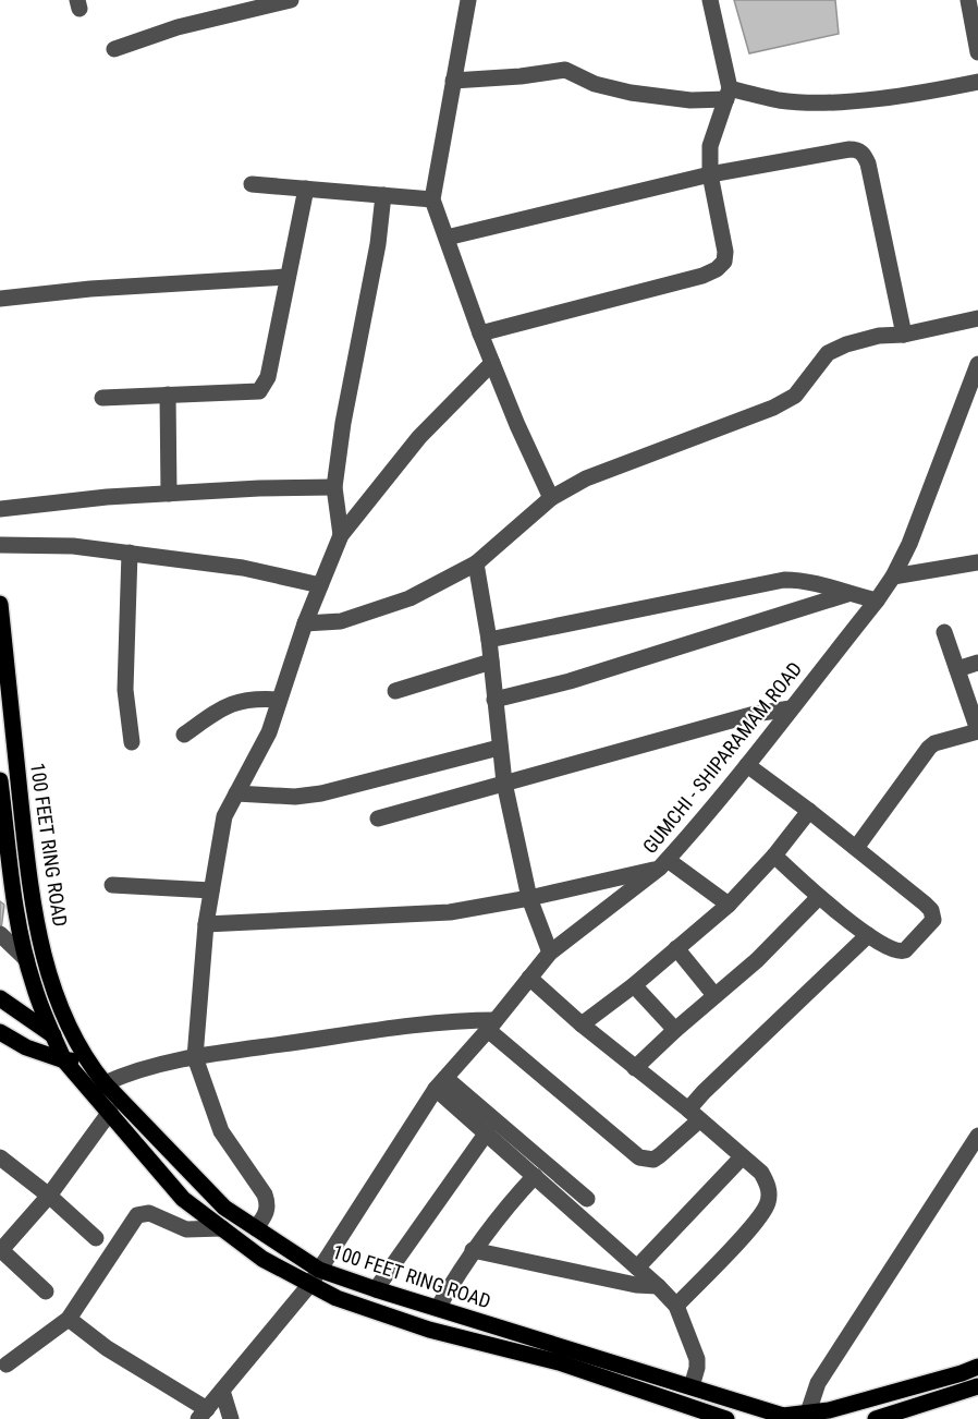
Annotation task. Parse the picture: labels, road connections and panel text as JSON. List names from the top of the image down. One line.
{"streets":{"main road":["100 FEET RING ROAD"],"street":["GUMCHI - SHIPARAMAM ROAD"]},"crossings":[["GUMCHI - SHIPARAMAM ROAD","100 FEET RING ROAD"]]}
